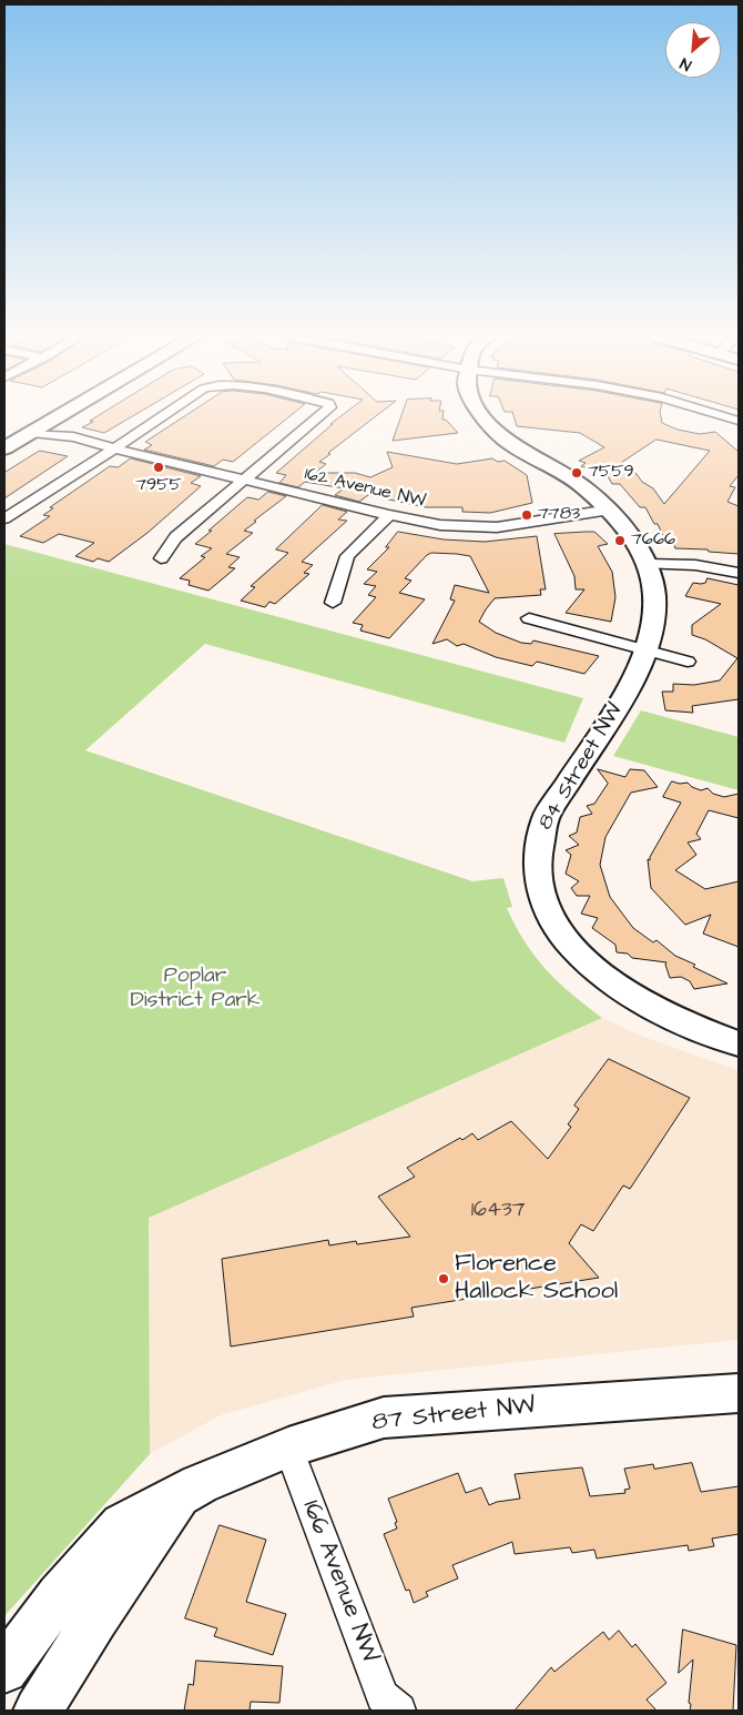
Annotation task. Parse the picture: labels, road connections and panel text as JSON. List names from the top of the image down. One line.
{"streets":{"street":["162 Avenue NW","84 Street NW","87 Street NW","166 Avenue NW"]},"crossings":[["162 Avenue NW","84 Street NW"],["87 Street NW","166 Avenue NW"]],"parks":["Poplar District Park"],"places":["7955","7559","7783","7666","Florence Hallock School"],"house_numbers":["16437"],"north":"bottom left"}
